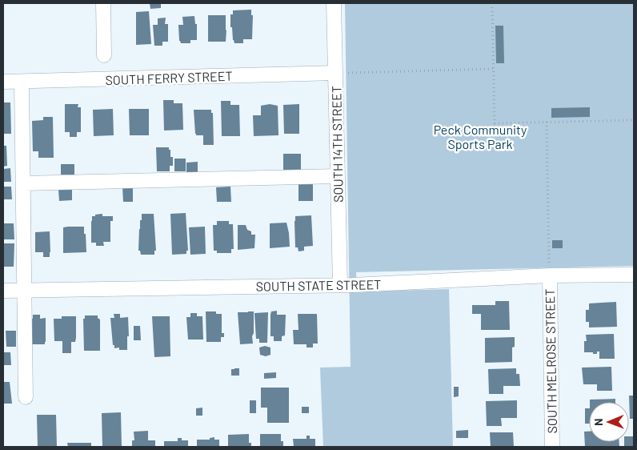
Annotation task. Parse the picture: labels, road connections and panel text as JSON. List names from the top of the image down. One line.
{"streets":{"street":["SOUTH FERRY STREET","SOUTH 14TH STREET","SOUTH STATE STREET","SOUTH MELROSE STREET"]},"crossings":[["SOUTH FERRY STREET","SOUTH 14TH STREET"],["SOUTH 14TH STREET","SOUTH STATE STREET"],["SOUTH STATE STREET","SOUTH MELROSE STREET"]],"parks":["Peck Community Sports Park"],"north":"left"}
